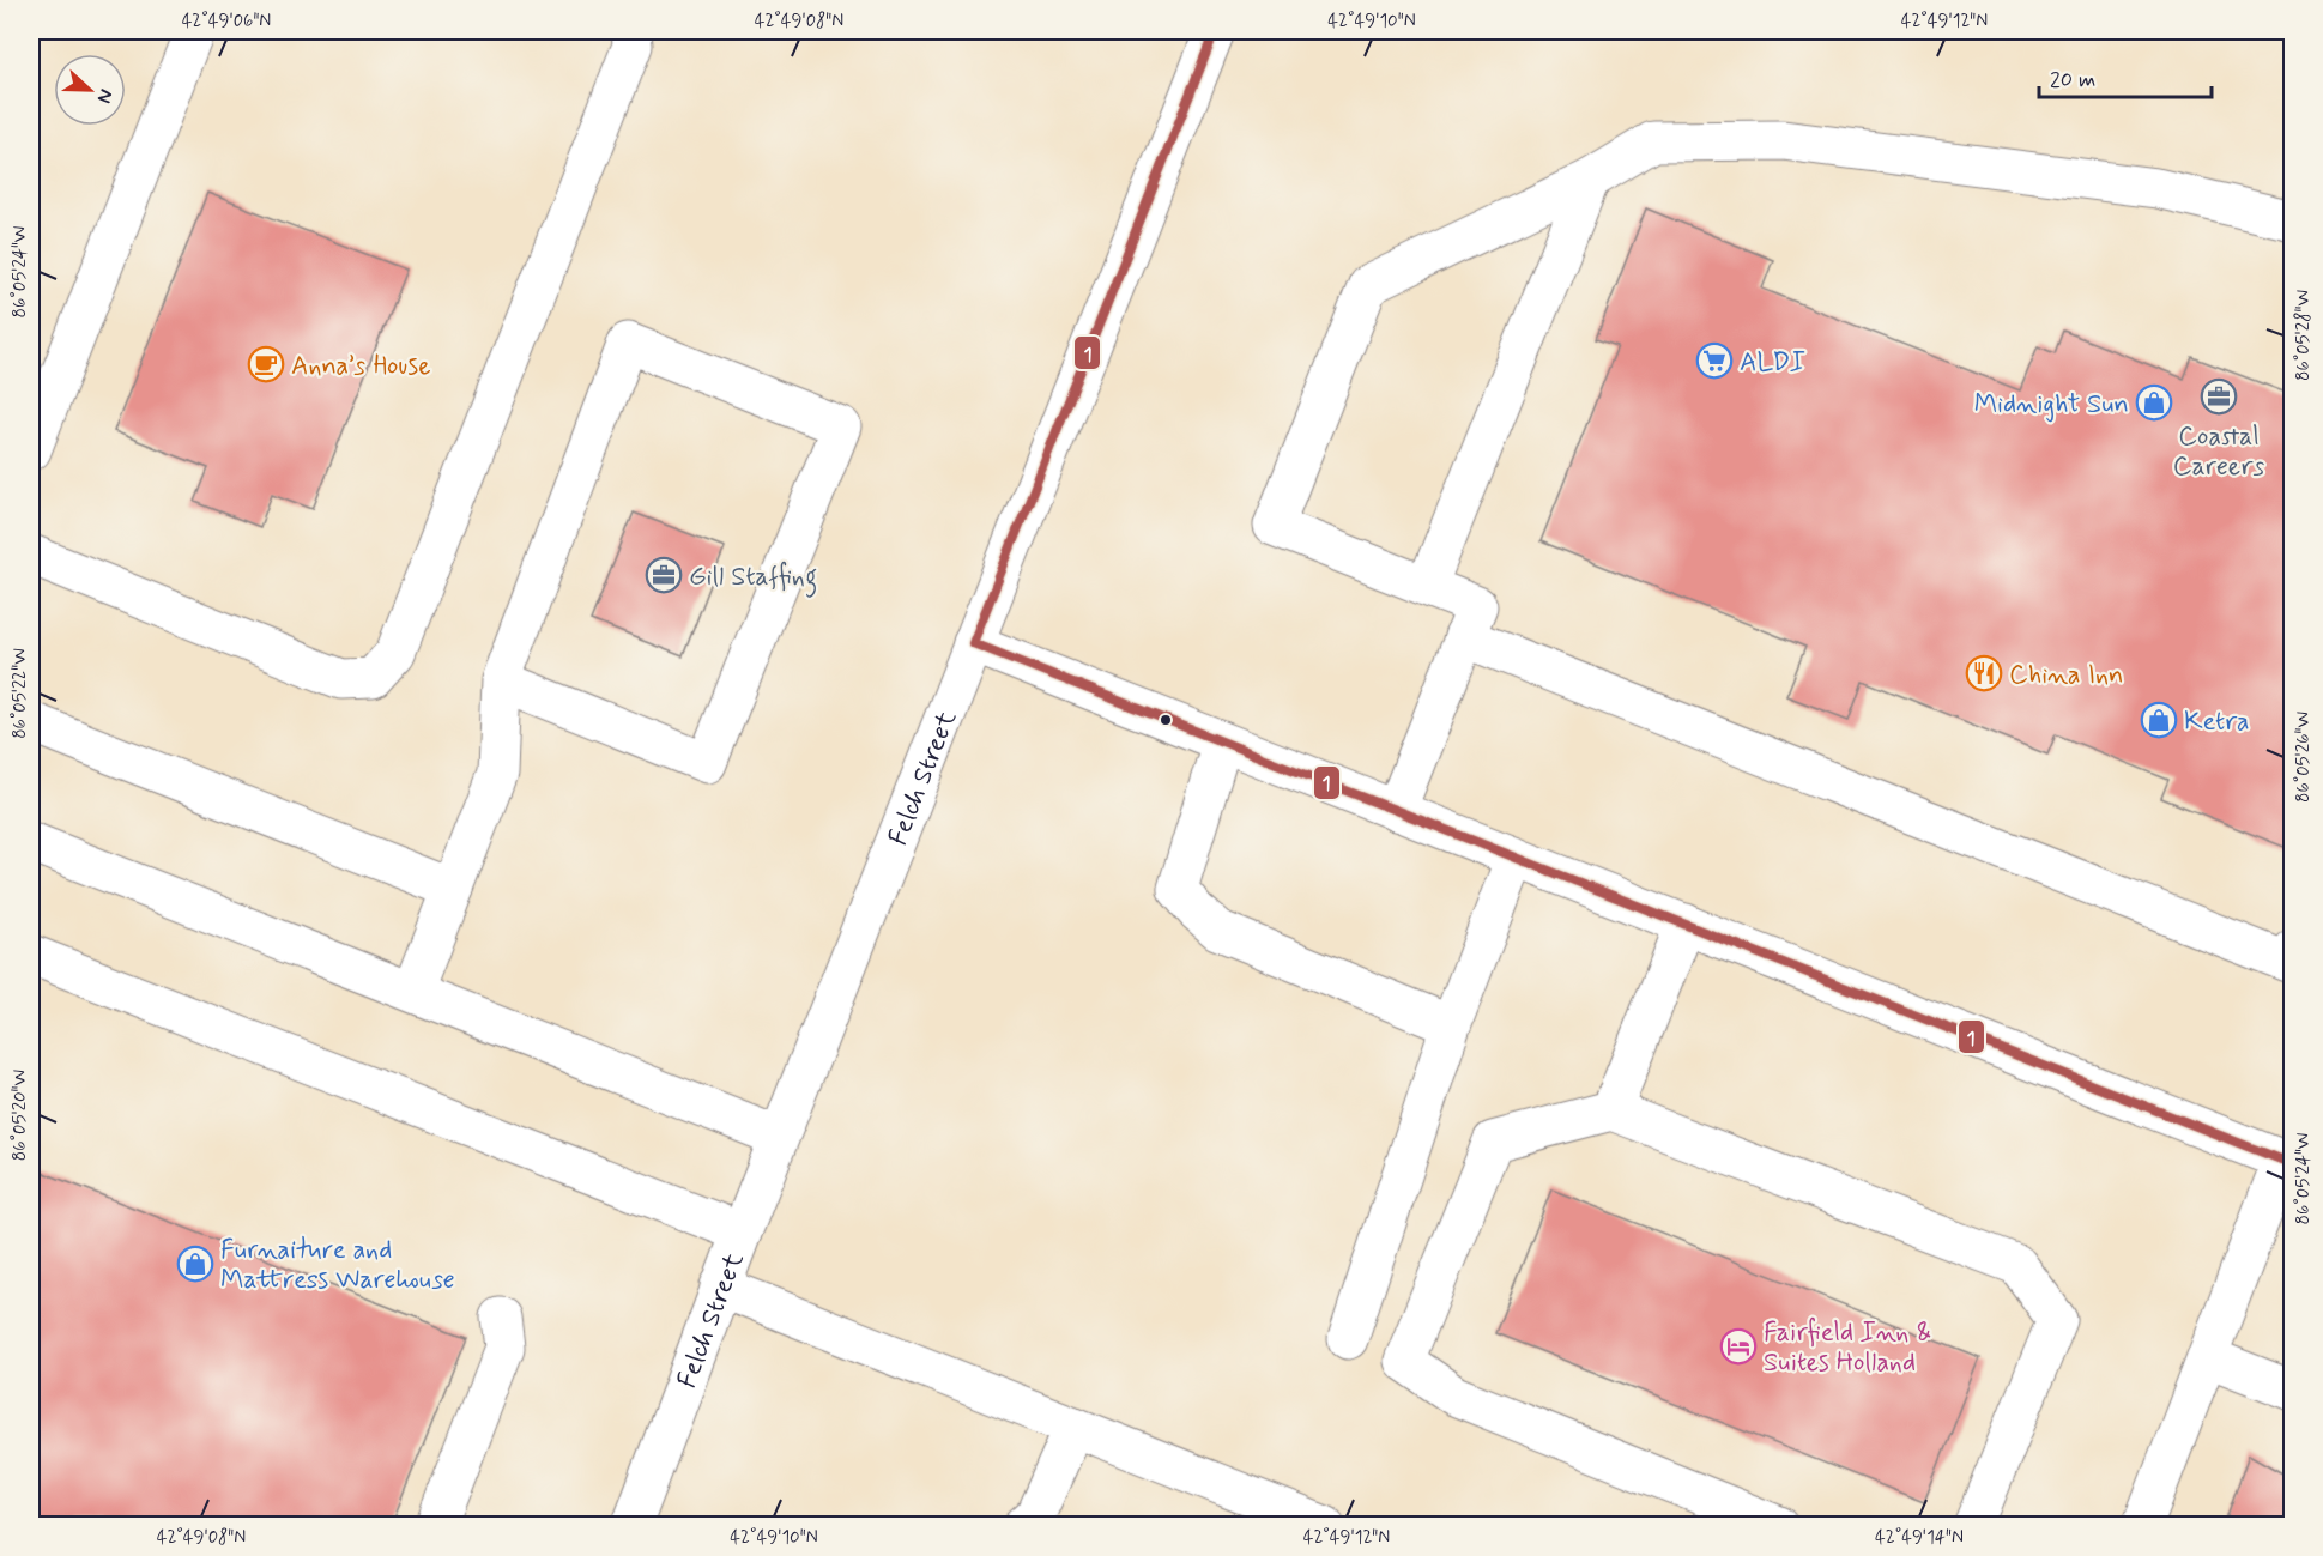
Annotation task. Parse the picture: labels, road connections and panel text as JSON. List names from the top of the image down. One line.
{"streets":{"street":["Felch Street"]},"places":{"supermarket":["ALDI"],"cafe":["Anna’s House"],"office":["Coastal Careers","Gill Staffing"],"shop":["Midnight Sun","Ketra","Furnaiture and Mattress Warehouse"],"restaurant":["China Inn"],"hotel":["Fairfield Inn & Suites Holland"]},"lines":["transit line 1"],"scale_bar":"20 m","north":"right","coordinates":["42°49'06\"N","42°49'08\"N","42°49'10\"N","42°49'12\"N","86°05'24\"W","86°05'28\"W","86°05'22\"W","86°05'26\"W","86°05'20\"W","42°49'14\"N"]}
